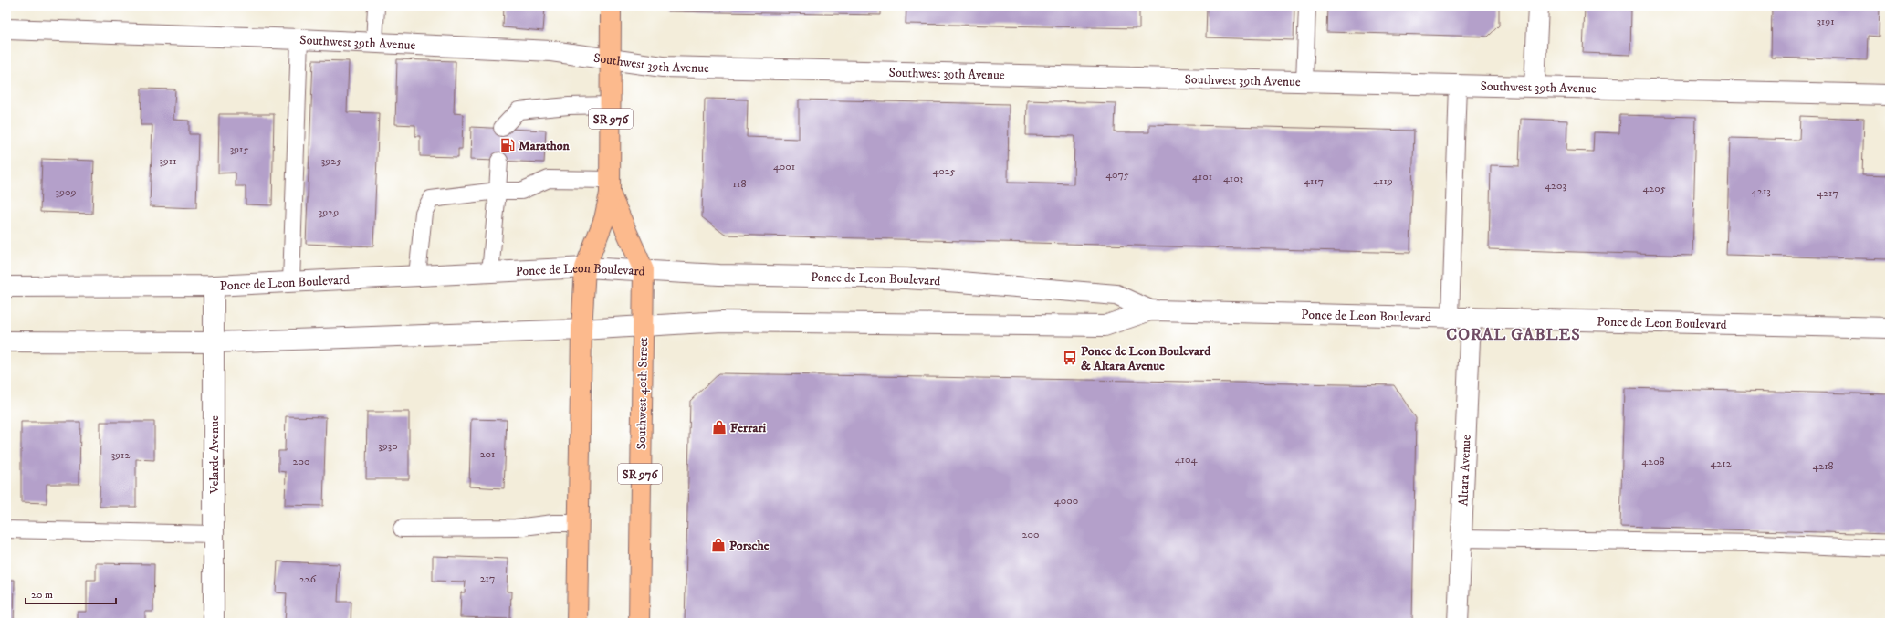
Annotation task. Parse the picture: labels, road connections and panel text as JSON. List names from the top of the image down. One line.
{"streets":{"main road":["SR 976","Southwest 40th Street"],"street":["Southwest 39th Avenue","Ponce de Leon Boulevard","Velarde Avenue","Altara Avenue"]},"crossings":[["Southwest 39th Avenue","Southwest 40th Street"],["Ponce de Leon Boulevard","Southwest 40th Street"],["Ponce de Leon Boulevard","Velarde Avenue"],["Ponce de Leon Boulevard","Altara Avenue"]],"districts":["CORAL GABLES"],"places":{"fuel station":["Marathon"],"bus stop":["Ponce de Leon Boulevard & Altara Avenue"],"shop":["Ferrari","Porsche"]},"house_numbers":["3191","3915","3911","3925","4001","4025","4075","4101","4103","4117","4119","118","4203","4205","4213","3909","4217","3929","3930","201","3912","4104","200","4208","4212","4218","4000","200","217","226"],"scale_bar":"20 m"}
